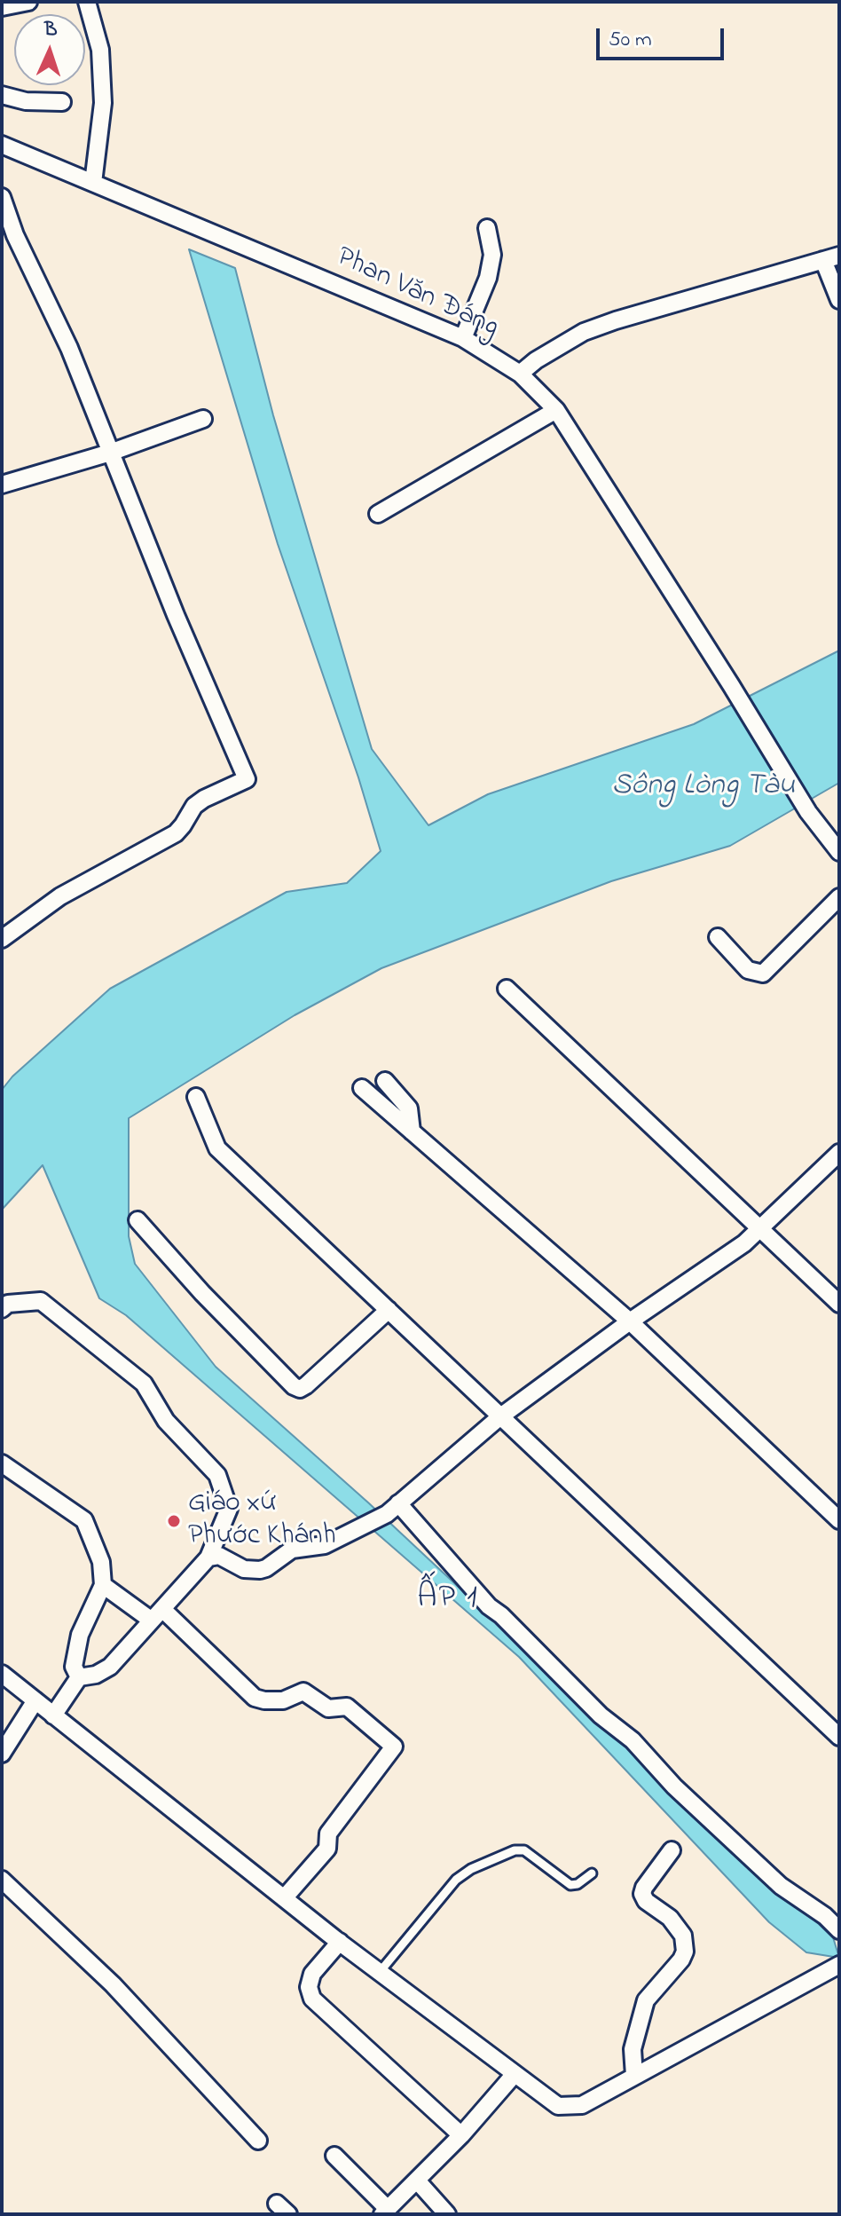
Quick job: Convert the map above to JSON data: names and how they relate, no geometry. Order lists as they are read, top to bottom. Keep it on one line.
{"streets":{"street":["Phan Văn Đáng"]},"districts":["ẤP 1"],"water":["Sông Lòng Tàu"],"places":["Giáo xứ Phước Khánh"],"scale_bar":"50 m","north":"top"}
